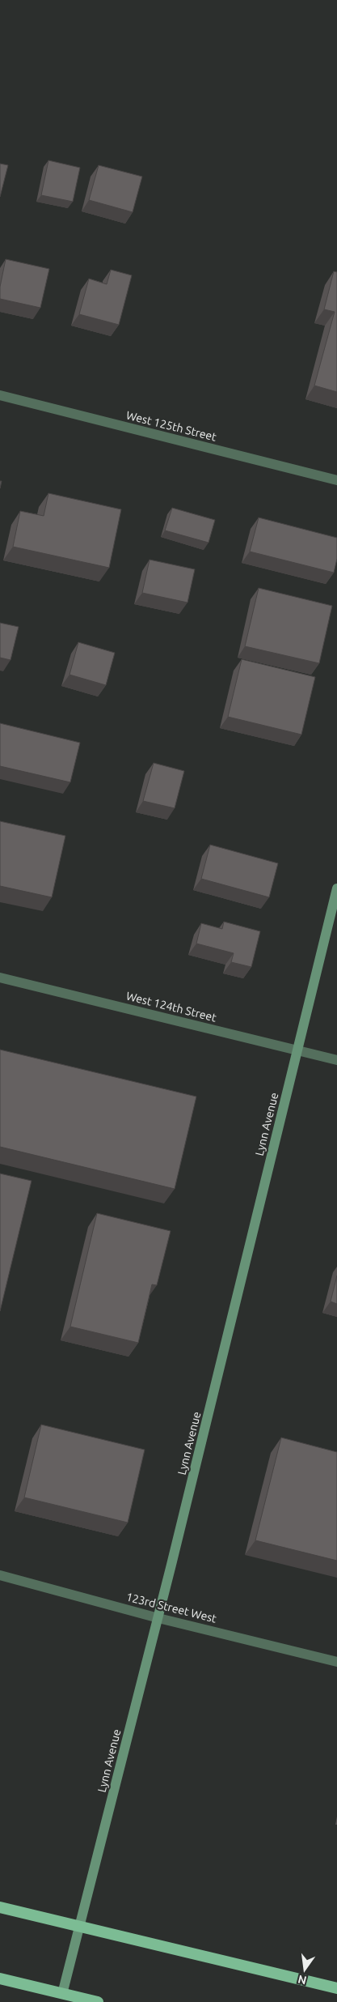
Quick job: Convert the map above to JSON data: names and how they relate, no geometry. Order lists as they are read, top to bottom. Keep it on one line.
{"streets":{"main road":["Lynn Avenue"],"street":["West 125th Street","West 124th Street","123rd Street West"]},"crossings":[["West 124th Street","Lynn Avenue"],["Lynn Avenue","123rd Street West"]],"north":"bottom"}
